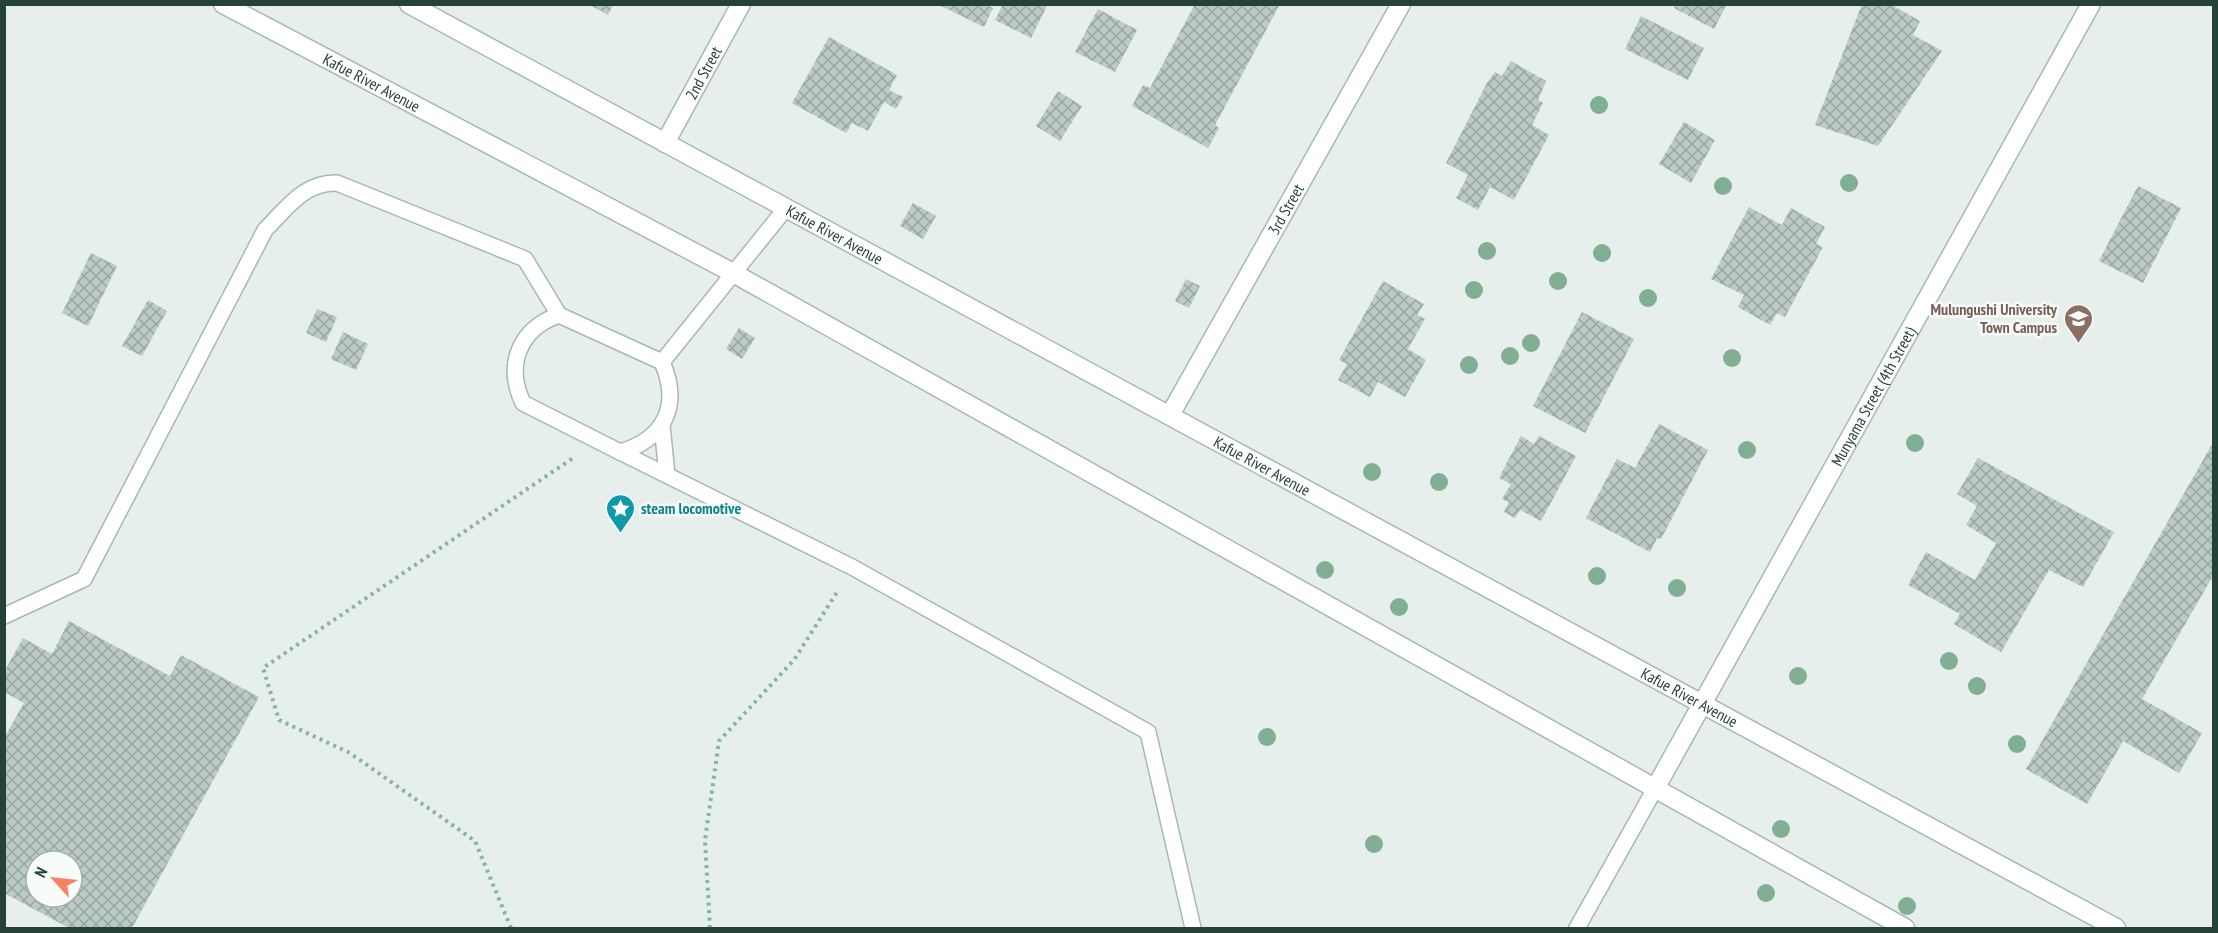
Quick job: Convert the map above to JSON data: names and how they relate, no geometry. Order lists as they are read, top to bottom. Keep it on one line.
{"streets":{"street":["2nd Street","Kafue River Avenue","3rd Street","Munyama Street (4th Street)"]},"crossings":[["2nd Street","Kafue River Avenue"],["Kafue River Avenue","3rd Street"],["Kafue River Avenue","Munyama Street (4th Street)"]],"places":{"school or university":["Mulungushi University Town Campus"],"place":["steam locomotive"]},"north":"top left"}
